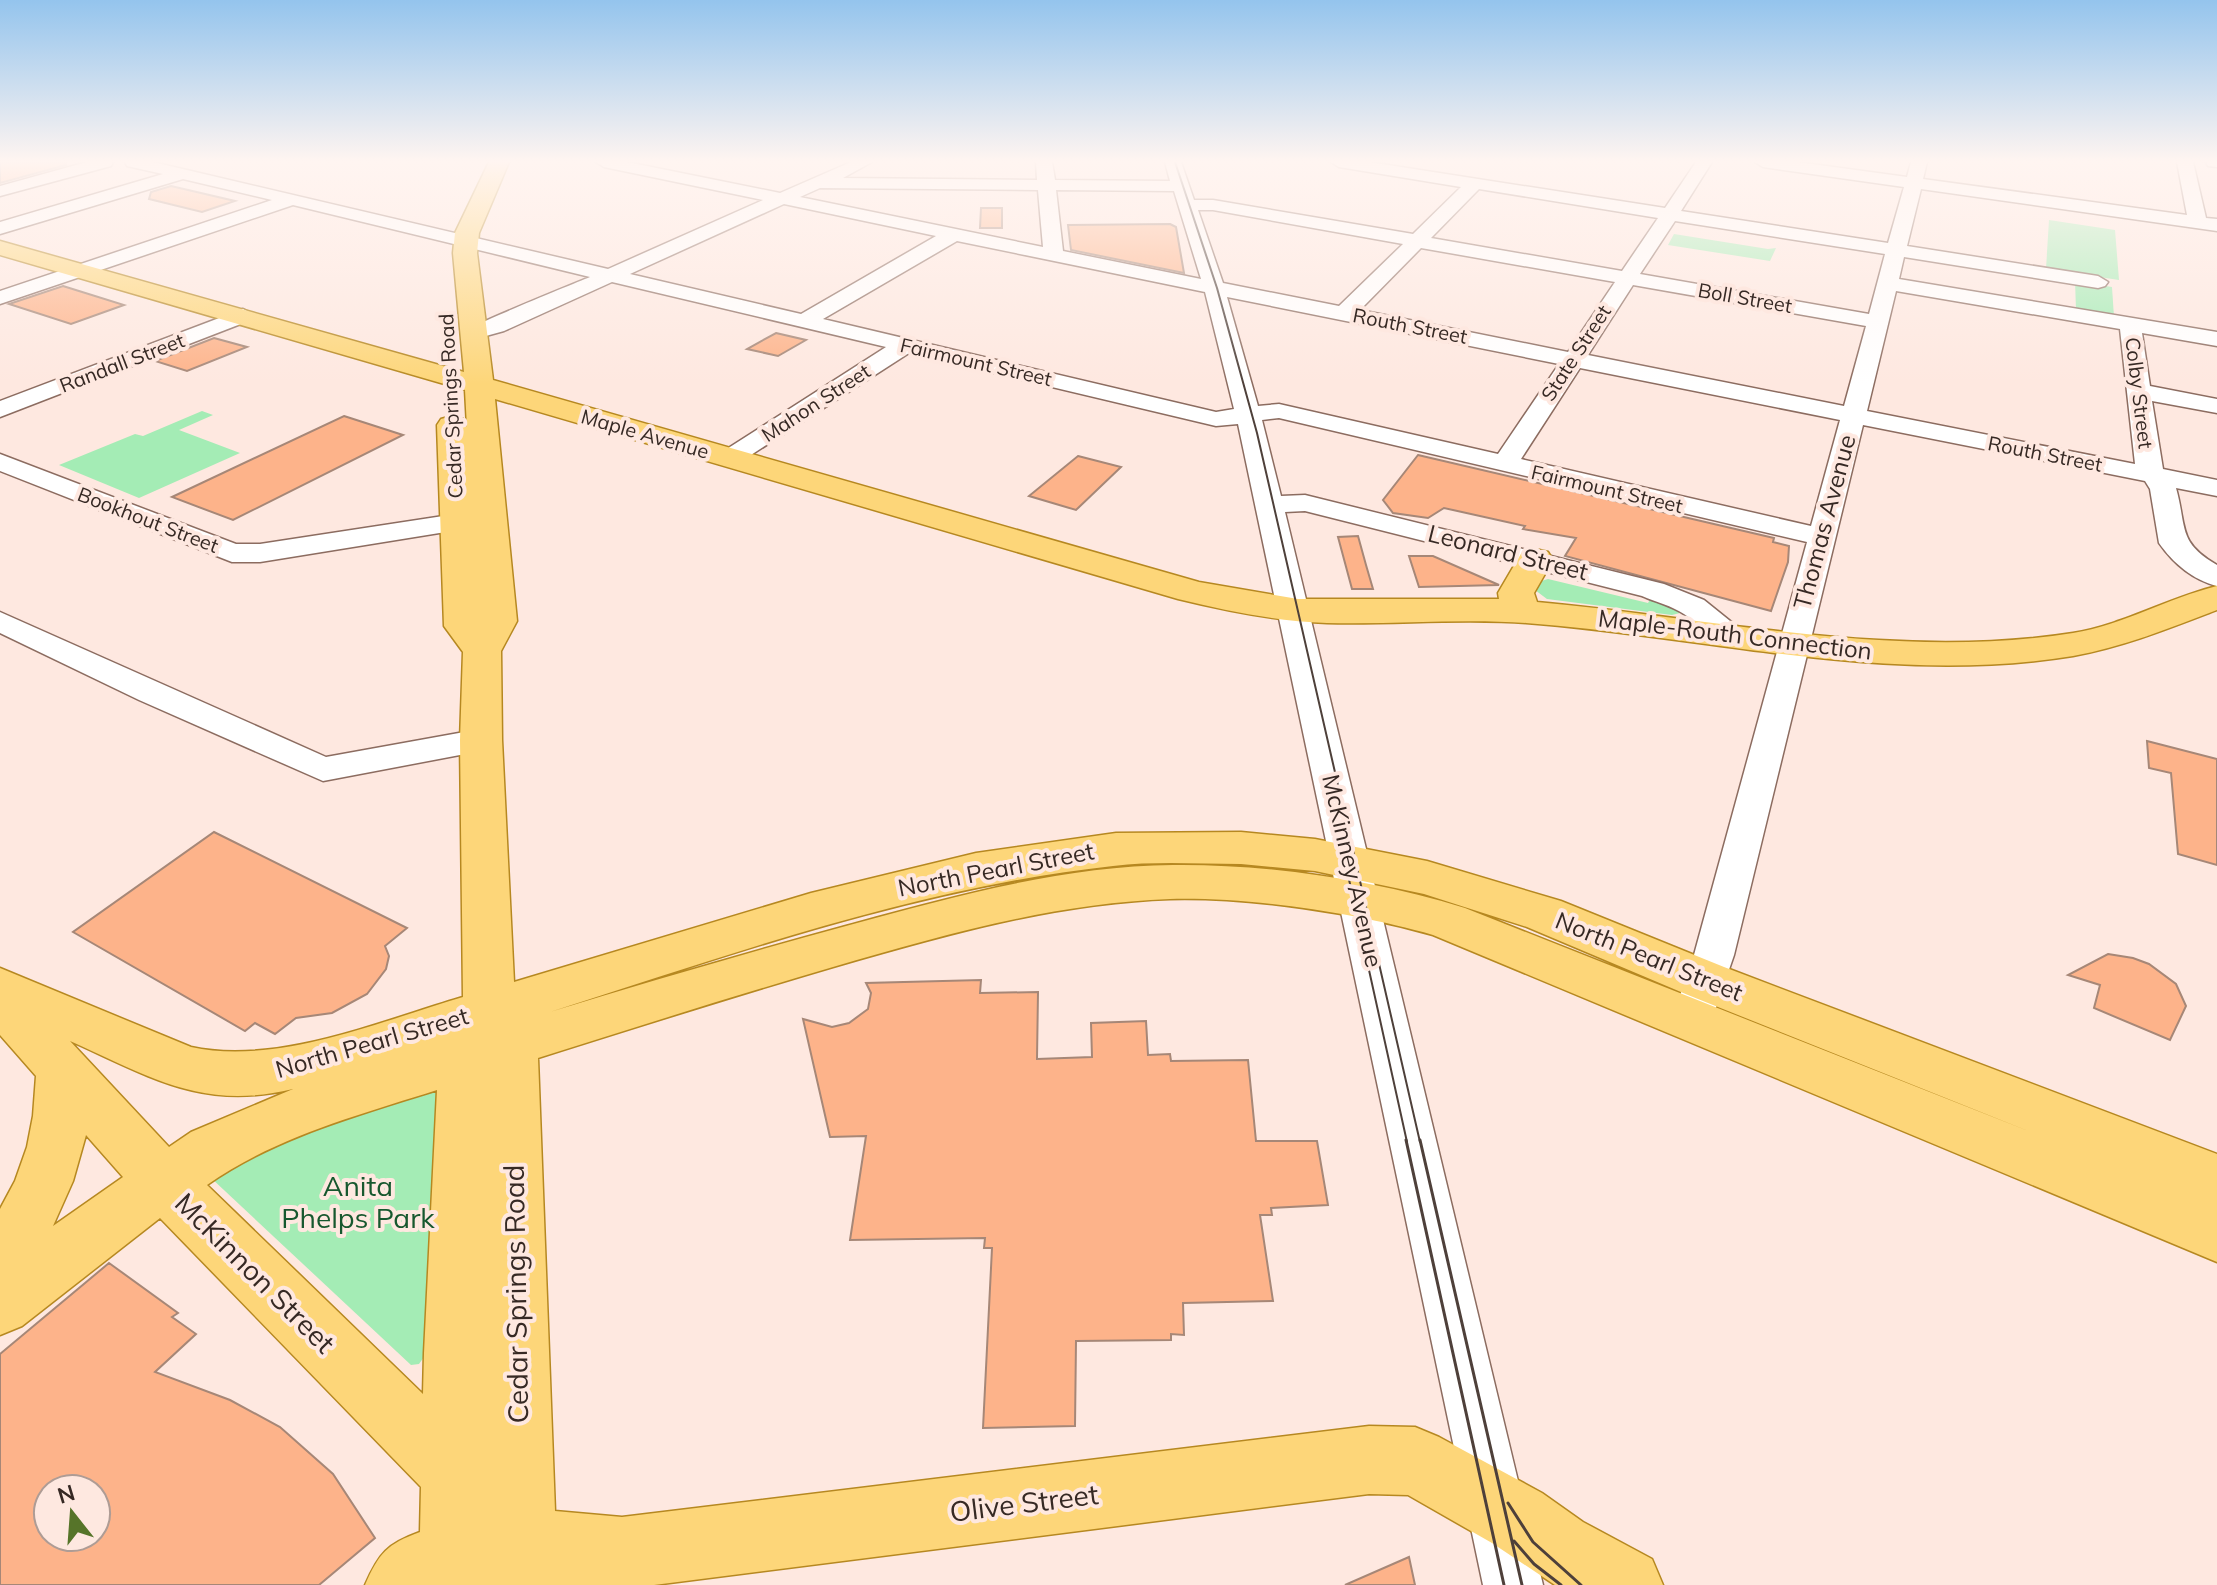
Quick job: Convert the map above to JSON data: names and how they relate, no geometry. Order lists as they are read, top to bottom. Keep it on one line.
{"streets":{"main road":["Cedar Springs Road","Maple Avenue","Maple-Routh Connection","North Pearl Street","McKinnon Street","Olive Street"],"street":["Boll Street","Routh Street","State Street","Fairmount Street","Randall Street","Colby Street","Mahon Street","Bookhout Street","Thomas Avenue","Leonard Street","McKinney Avenue"]},"crossings":[["Boll Street","State Street"],["Boll Street","Thomas Avenue"],["Routh Street","State Street"],["Routh Street","Colby Street"],["Routh Street","Thomas Avenue"],["Routh Street","McKinney Avenue"],["State Street","Fairmount Street"],["Fairmount Street","Mahon Street"],["Fairmount Street","Cedar Springs Road"],["Fairmount Street","Thomas Avenue"],["Fairmount Street","McKinney Avenue"],["Randall Street","Maple Avenue"],["Mahon Street","Maple Avenue"],["Cedar Springs Road","Maple Avenue"],["Cedar Springs Road","Bookhout Street"],["Cedar Springs Road","North Pearl Street"],["Cedar Springs Road","McKinnon Street"],["Cedar Springs Road","Olive Street"],["Maple Avenue","Maple-Routh Connection"],["Maple Avenue","McKinney Avenue"],["Thomas Avenue","Maple-Routh Connection"],["Thomas Avenue","North Pearl Street"],["Leonard Street","Maple-Routh Connection"],["Leonard Street","McKinney Avenue"],["Maple-Routh Connection","McKinney Avenue"],["North Pearl Street","McKinney Avenue"],["North Pearl Street","McKinnon Street"],["McKinney Avenue","Olive Street"],["McKinnon Street","Olive Street"]],"parks":["Anita Phelps Park"],"north":"top"}
